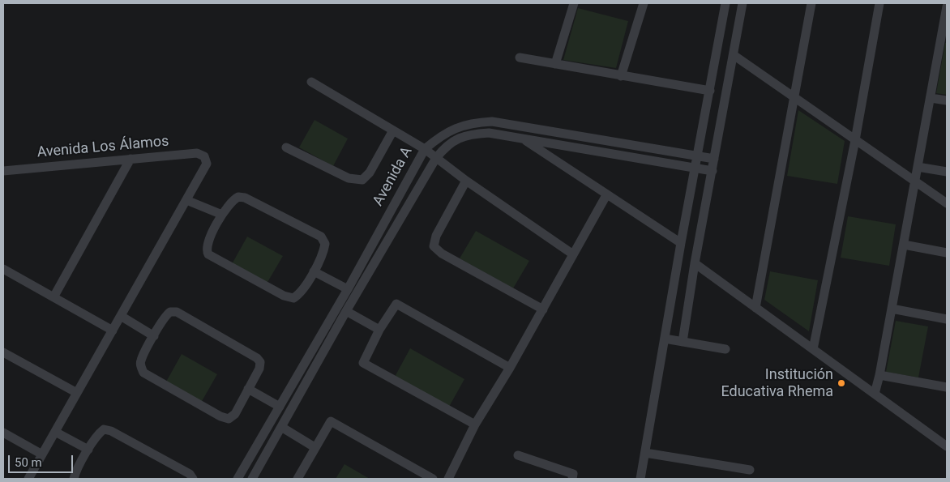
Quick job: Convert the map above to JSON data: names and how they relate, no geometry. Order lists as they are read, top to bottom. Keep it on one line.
{"streets":{"street":["Avenida Los Álamos","Avenida A"]},"places":["Institución Educativa Rhema"],"scale_bar":"50 m"}
